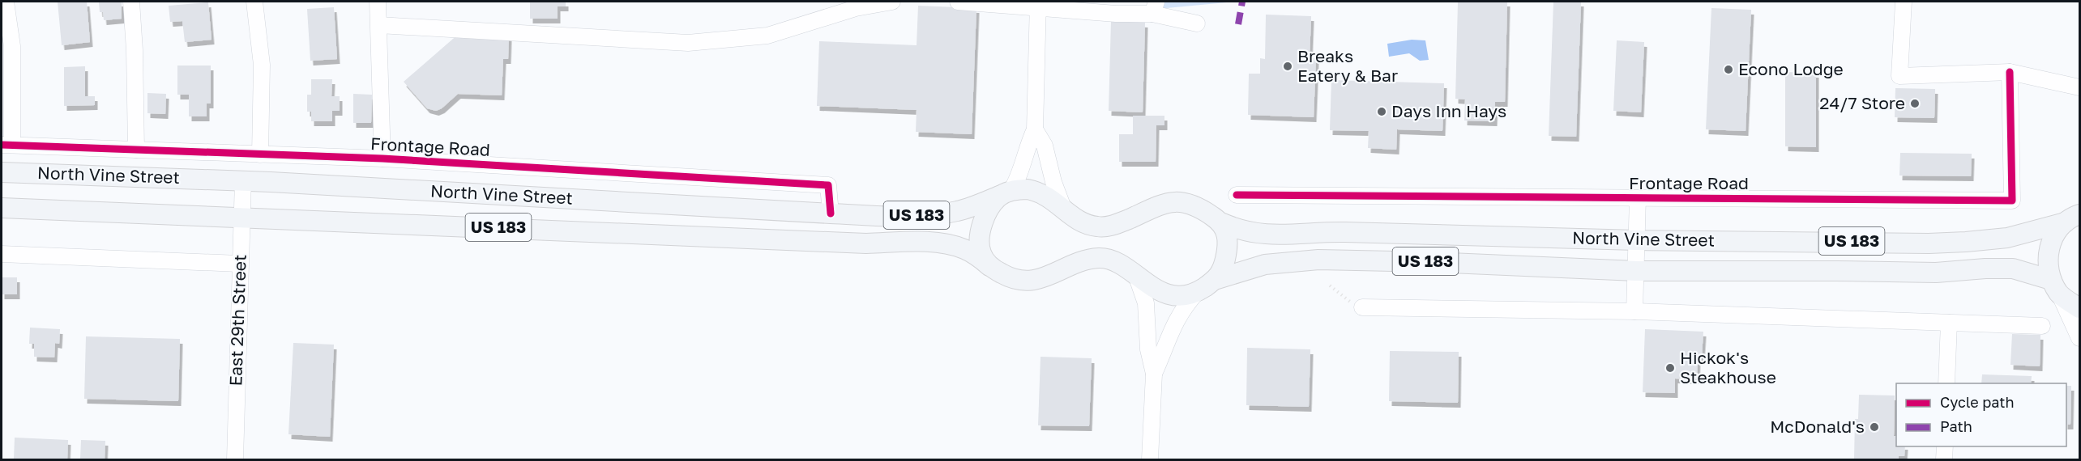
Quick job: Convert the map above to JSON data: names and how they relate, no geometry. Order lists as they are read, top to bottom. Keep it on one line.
{"streets":{"main road":["North Vine Street","US 183"],"street":["Frontage Road","East 29th Street"]},"crossings":[["Frontage Road","North Vine Street"],["North Vine Street","East 29th Street"]],"places":["Breaks Eatery & Bar","Econo Lodge","24/7 Store","Days Inn Hays","Hickok's Steakhouse","McDonald's"],"legend":["Cycle path","Path"]}
